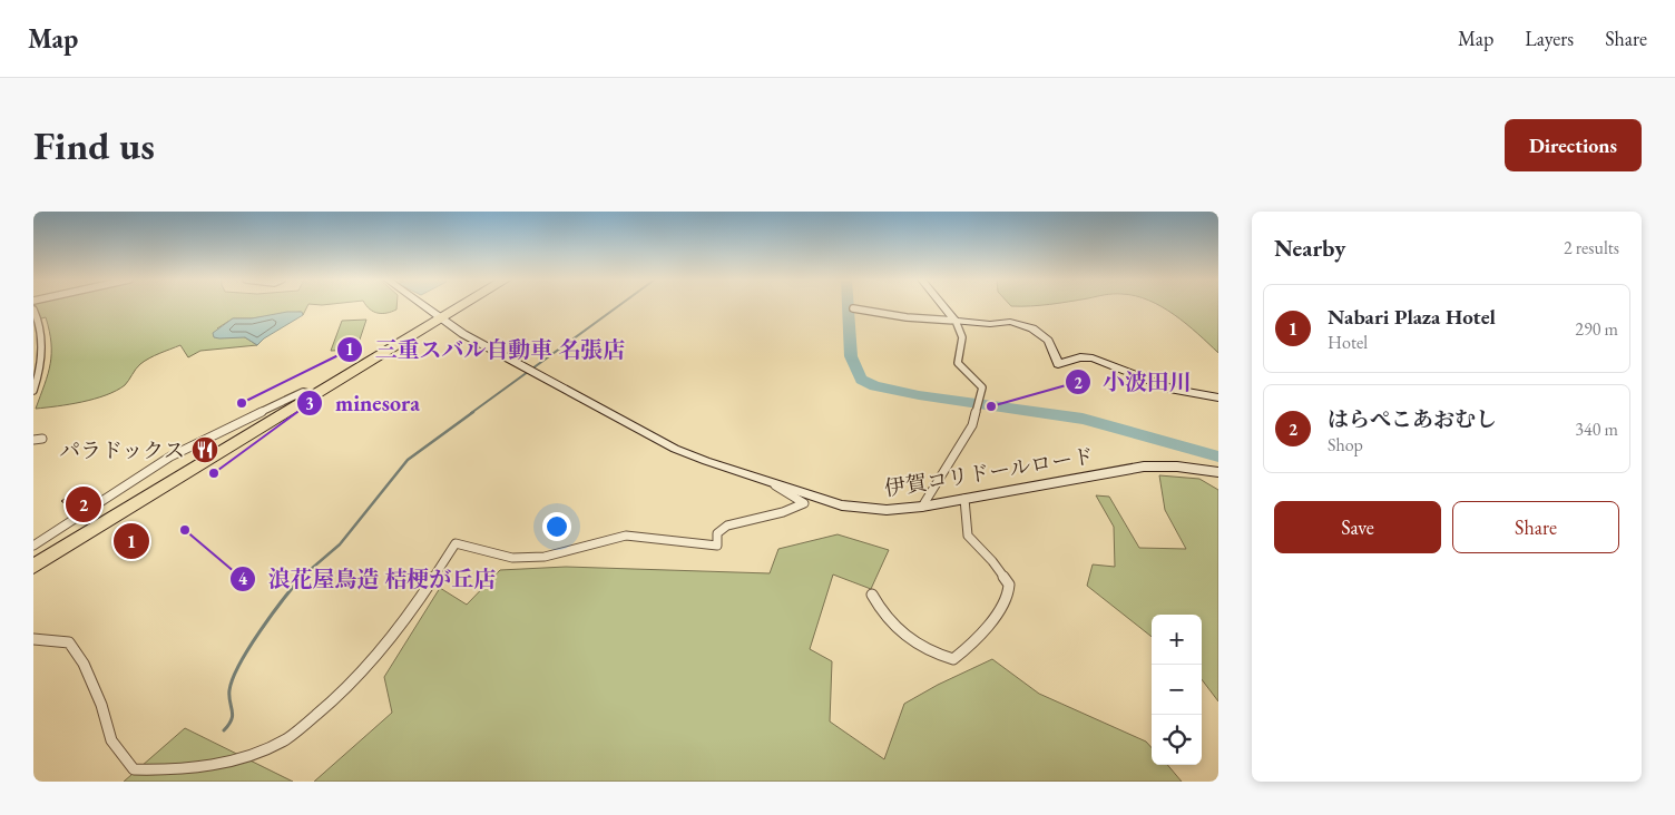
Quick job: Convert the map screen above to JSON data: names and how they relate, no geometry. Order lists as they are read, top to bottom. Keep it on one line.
{"streets":{"street":["伊賀コリドールロード"]},"places":{"other":["三重スバル自動車 名張店","小波田川","minesora","浪花屋鳥造 桔梗が丘店"],"restaurant":["パラドックス"]},"page":{"header":"Map","nav":["Map","Layers","Share"],"buttons":["Directions",["Save","Share"]],"title":"Find us","heading":["Nearby","2 results"],"list":[{"mark":"1","name":"Nabari Plaza Hotel","note":"Hotel","value":"290 m"},{"mark":"2","name":"はらぺこあおむし","note":"Shop","value":"340 m"}],"pins":["2","1"],"map_buttons":["+","−"]}}
